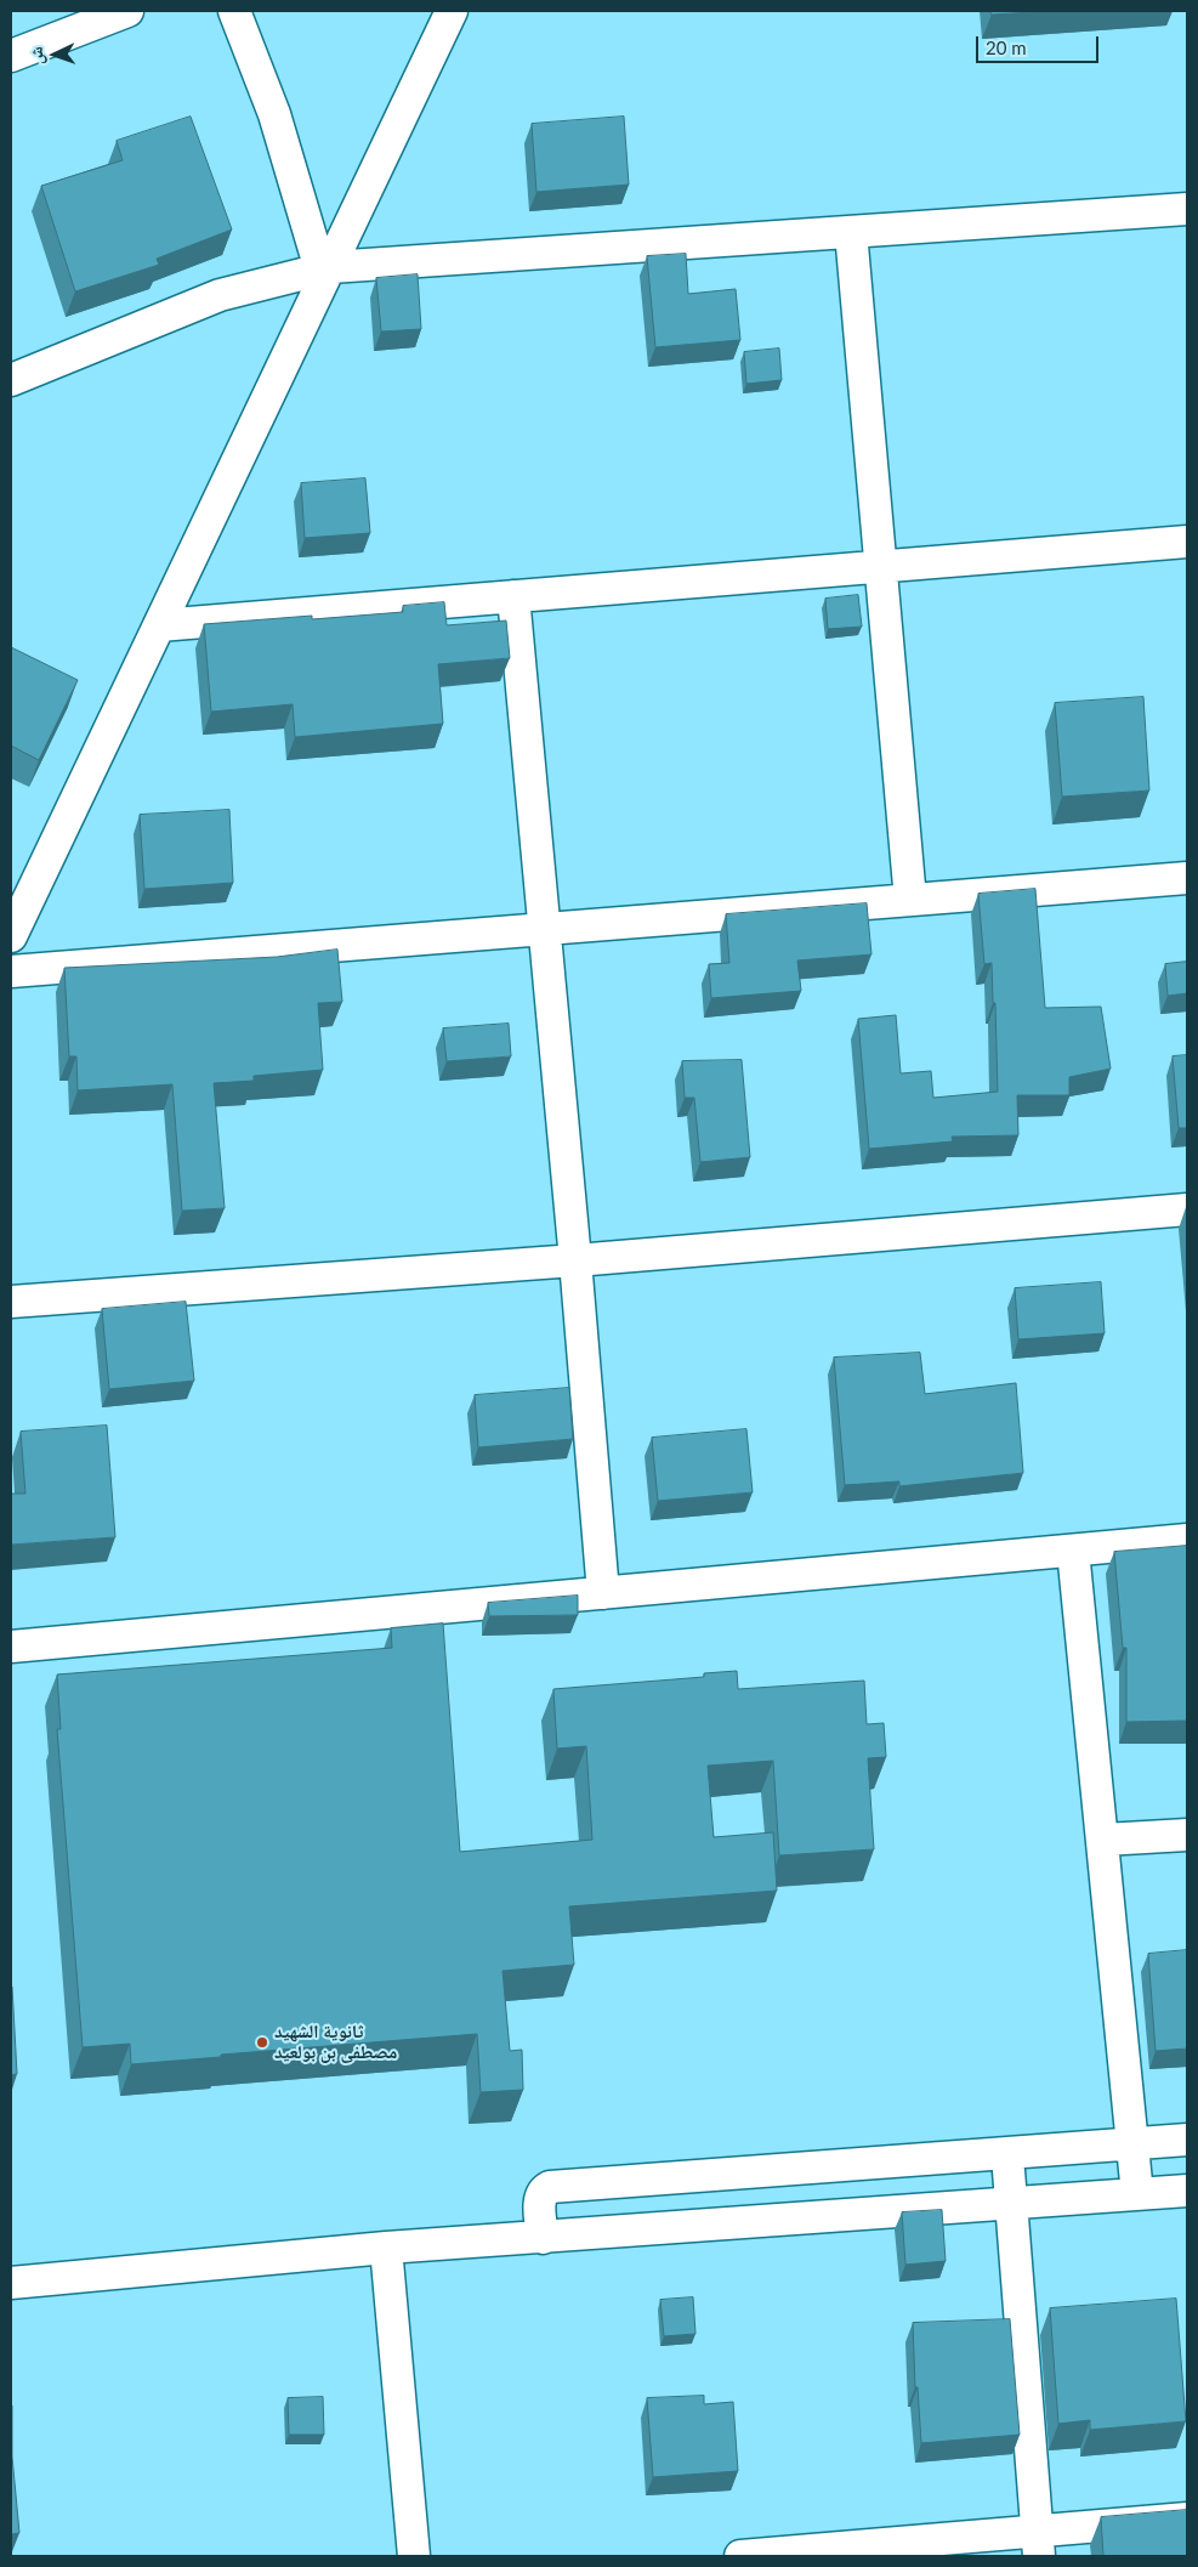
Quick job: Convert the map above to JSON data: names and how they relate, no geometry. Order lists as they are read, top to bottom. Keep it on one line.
{"places":["ثانوية الشهيد مصطفى بن بولعيد"],"scale_bar":"20 m","north":"left"}
